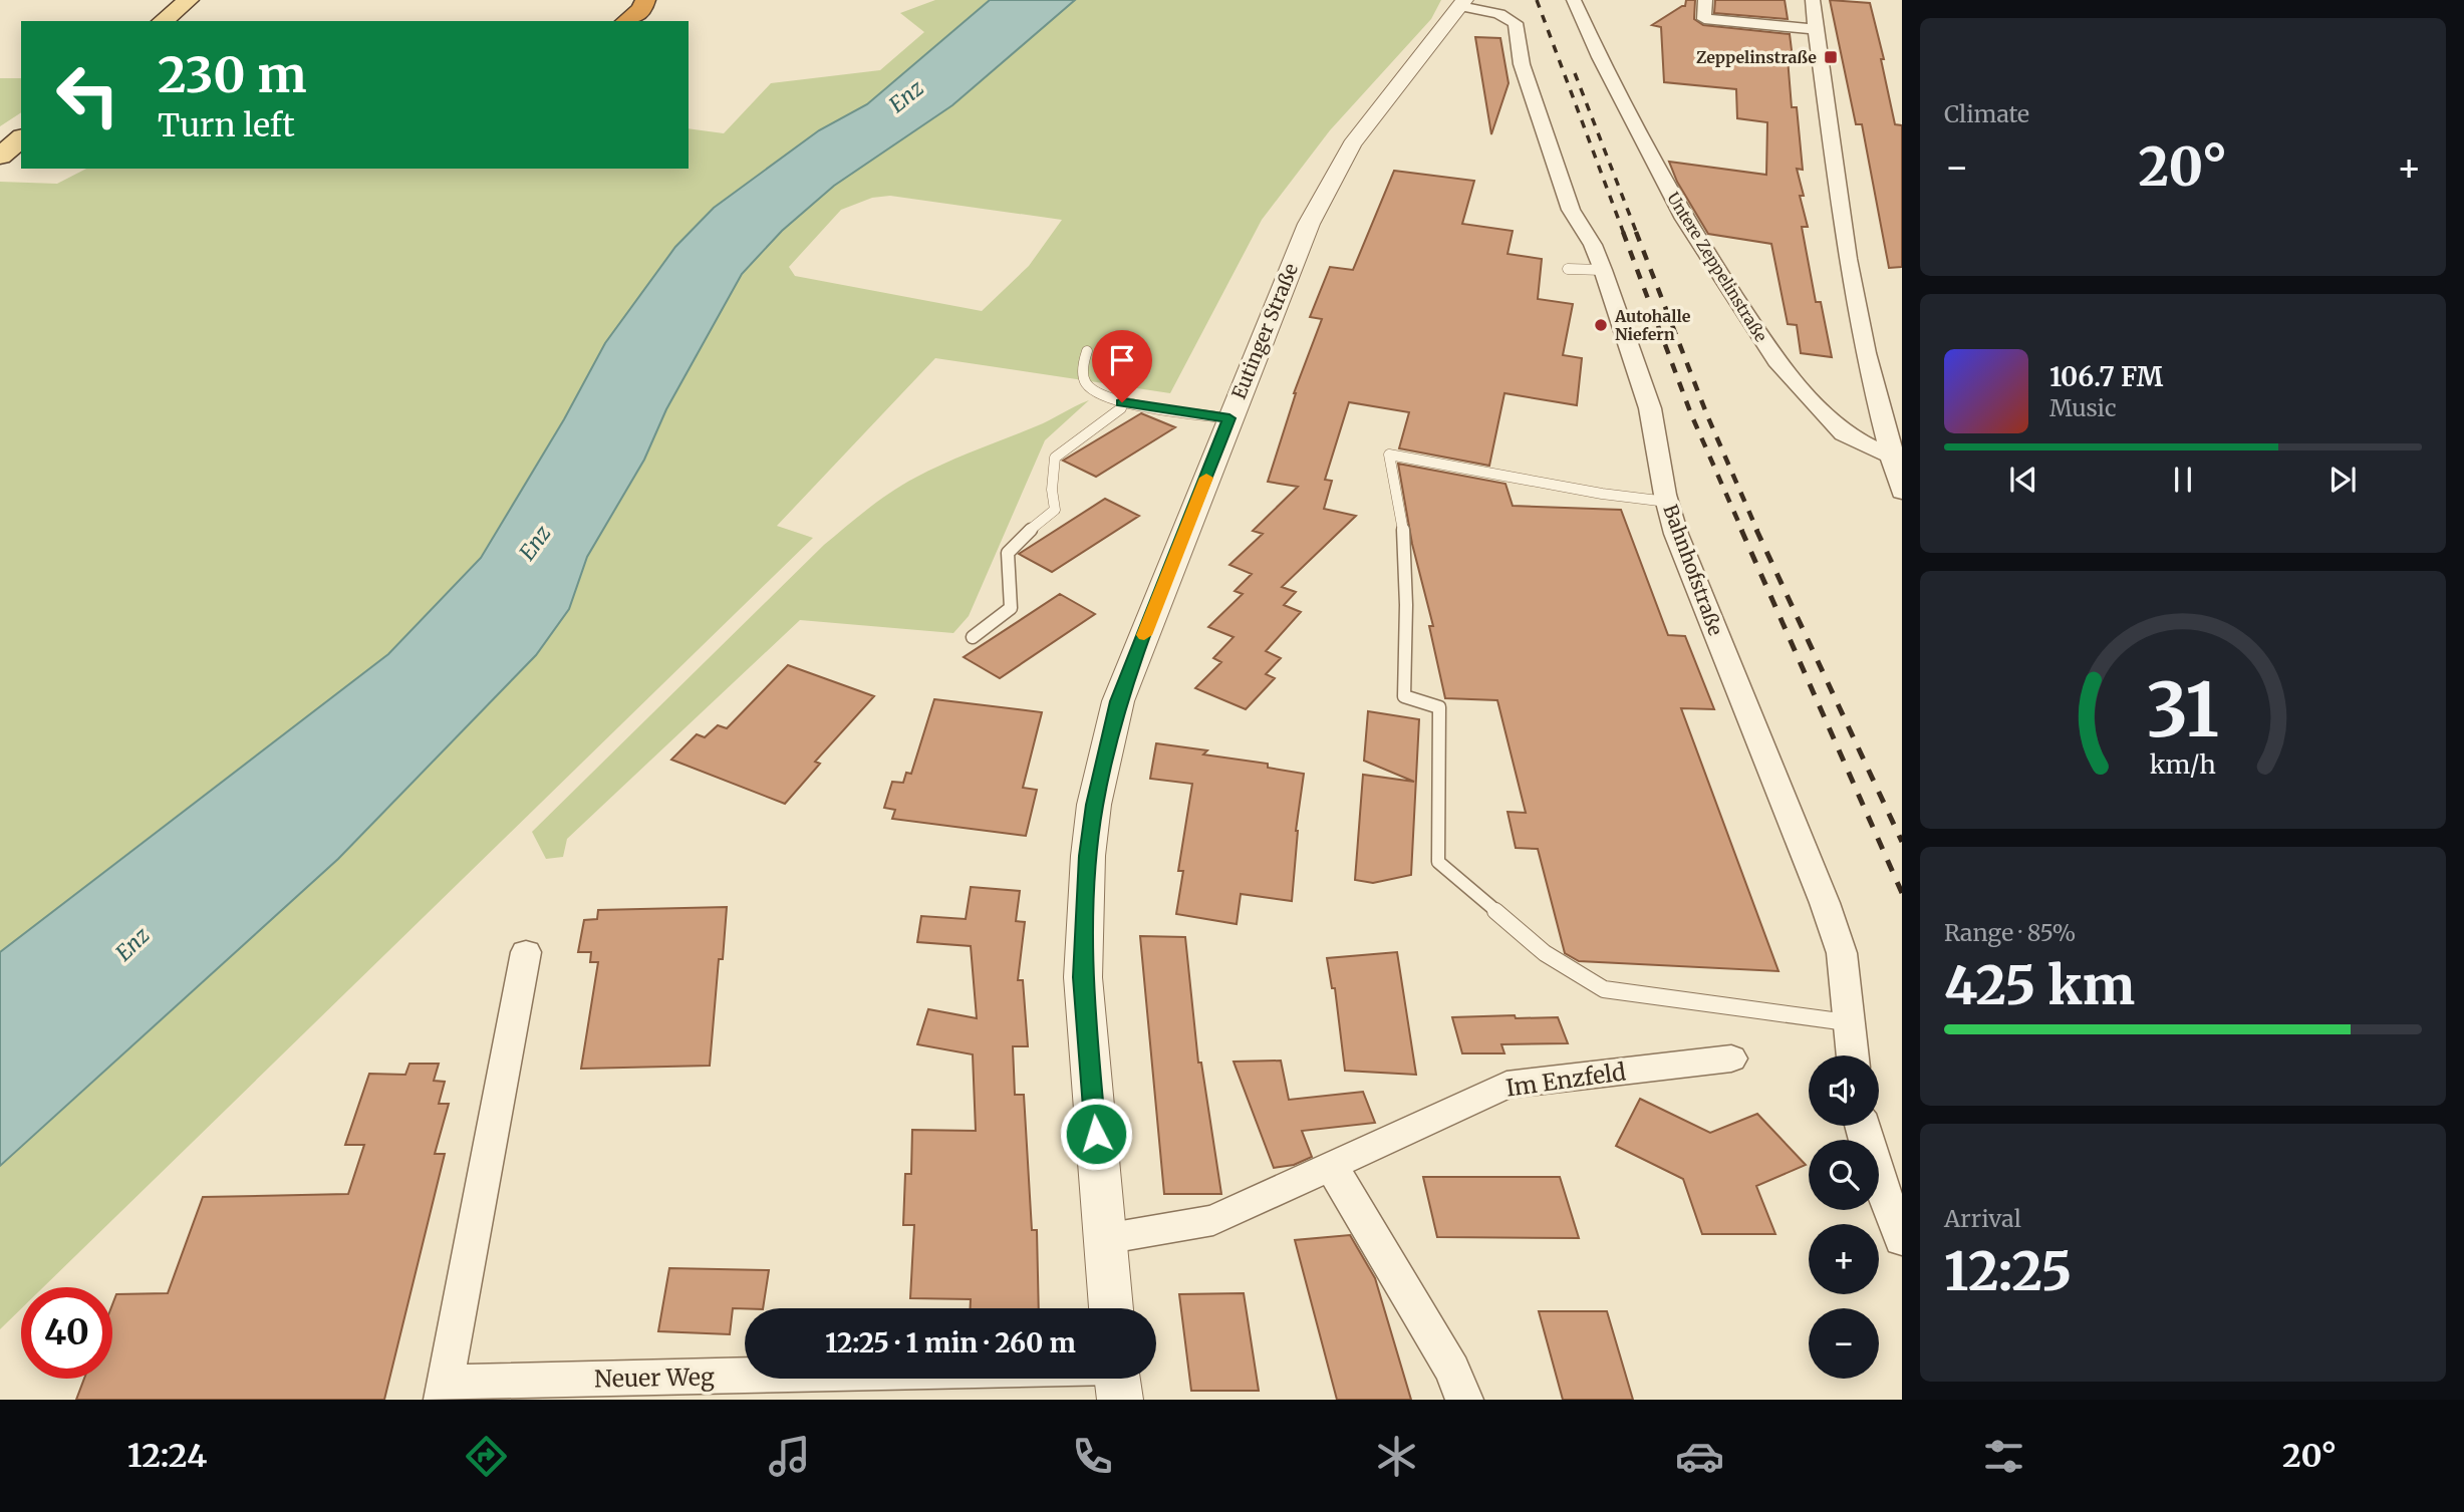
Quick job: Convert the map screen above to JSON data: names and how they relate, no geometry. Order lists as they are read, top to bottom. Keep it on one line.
{"streets":{"street":["Untere Zeppelinstraße","Eutinger Straße","Bahnhofstraße","Im Enzfeld","Neuer Weg"]},"crossings":[["Eutinger Straße","Bahnhofstraße"],["Eutinger Straße","Im Enzfeld"]],"water":["Enz"],"places":{"transit":["Zeppelinstraße"],"other":["Autohalle Niefern"]},"page":{"tile":["Climate",["Range · 85%","425 km"],["Arrival","12:25"]],"turn":["230 m","Turn left"],"heat":["−","20°","+"],"song":["106.7 FM","Music"],"map_buttons":["+","−"],"limit":"40","trip":"12:25 · 1 min · 260 m","tabs":["12:24","20°"],"gauge":["31","km/h"]}}
